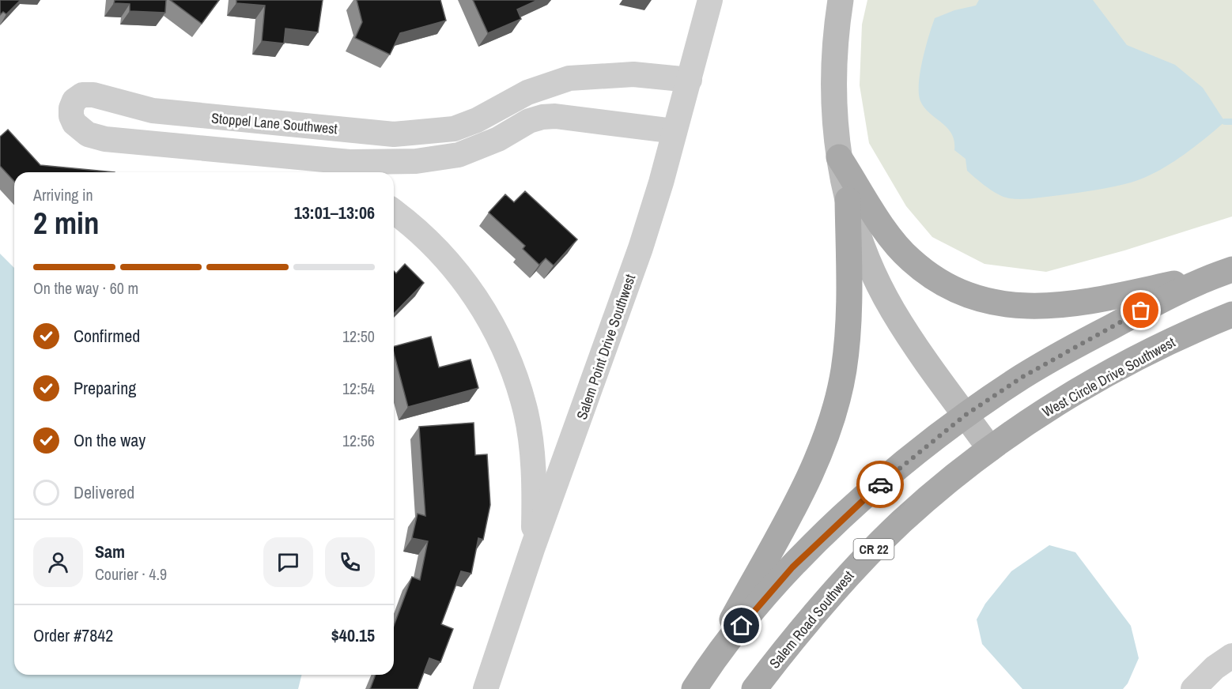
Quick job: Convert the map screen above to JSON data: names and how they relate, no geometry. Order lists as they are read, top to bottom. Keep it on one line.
{"streets":{"main road":["West Circle Drive Southwest","CR 22","Salem Road Southwest"],"street":["Stoppel Lane Southwest","Salem Point Drive Southwest"]},"crossings":[["Stoppel Lane Southwest","Salem Point Drive Southwest"],["West Circle Drive Southwest","Salem Road Southwest"]],"page":{"heading":["2 min","Arriving in","13:01–13:06"],"panel":["Sam","Courier · 4.9","Order #7842","$40.15"],"bar":"On the way · 60 m","list":[["Confirmed","12:50"],["Preparing","12:54"],["On the way","12:56"],"Delivered"]}}
